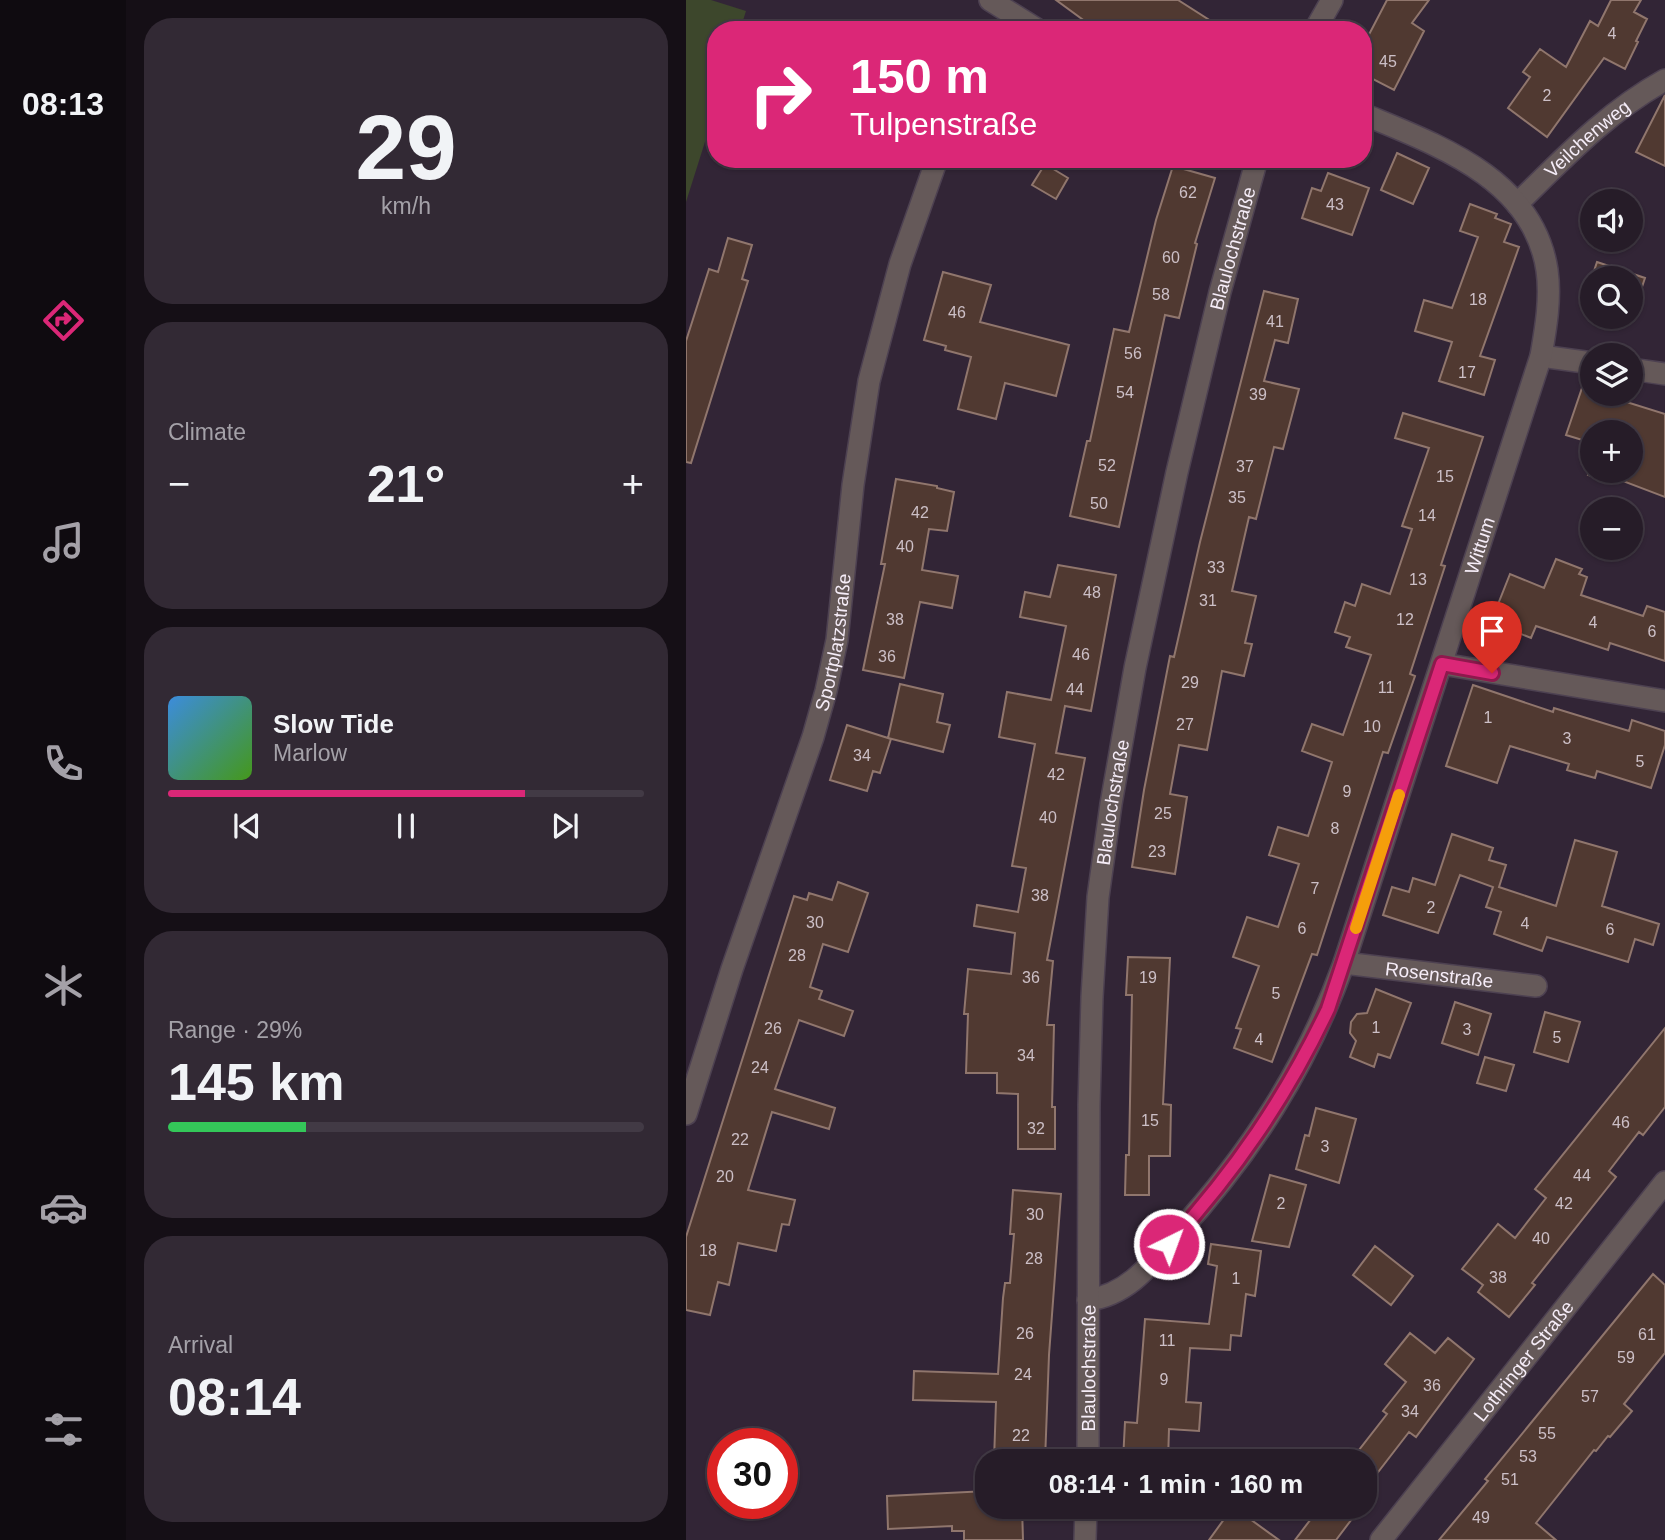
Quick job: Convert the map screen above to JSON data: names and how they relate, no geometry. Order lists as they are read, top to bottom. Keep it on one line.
{"streets":{"street":["Veilchenweg","Blaulochstraße","Wittum","Sportplatzstraße","Rosenstraße","Lothringer Straße"]},"crossings":[["Veilchenweg","Wittum"],["Blaulochstraße","Wittum"],["Wittum","Rosenstraße"]],"house_numbers":["4","45","2","62","43","60","58","18","46","41","56","17","54","39","52","37","15","35","50","42","14","40","33","13","48","31","38","12","4","6","46","36","29","11","44","1","27","10","3","34","5","42","9","25","40","8","23","7","38","2","30","4","6","6","28","36","19","5","1","26","3","5","4","34","24","15","46","32","22","3","44","20","2","42","30","40","18","28","38","1","26","61","11","59","24","9","36","57","34","55","22","53","51","49"],"page":{"tabs":"08:13","tile":[["29","km/h"],"Climate",["Range · 29%","145 km"],["Arrival","08:14"]],"turn":["150 m","Tulpenstraße"],"map_buttons":["+","−"],"heat":["−","21°","+"],"song":["Slow Tide","Marlow"],"limit":"30","trip":"08:14 · 1 min · 160 m"}}
